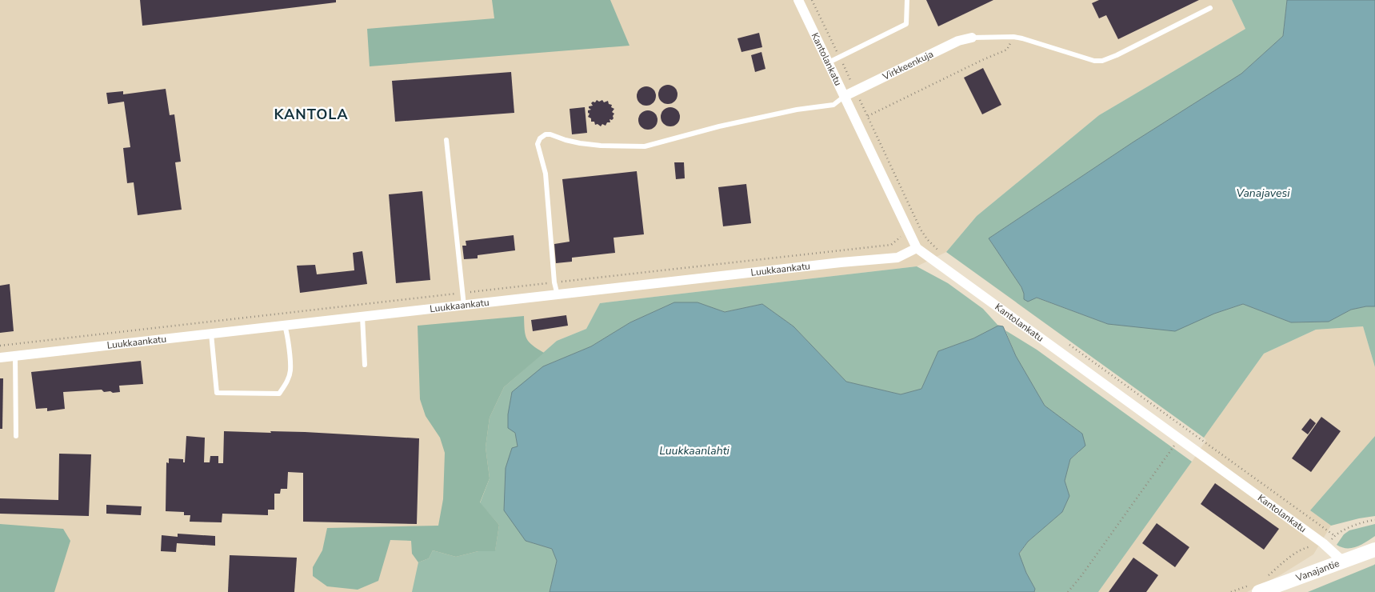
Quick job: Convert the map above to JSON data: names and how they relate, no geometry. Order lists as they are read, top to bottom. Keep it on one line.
{"streets":{"street":["Kantolankatu","Virkkeenkuja","Luukkaankatu","Vanajantie"]},"crossings":[["Kantolankatu","Virkkeenkuja"],["Kantolankatu","Luukkaankatu"],["Kantolankatu","Vanajantie"]],"districts":["KANTOLA"],"water":["Vanajavesi","Luukkaanlahti"]}
